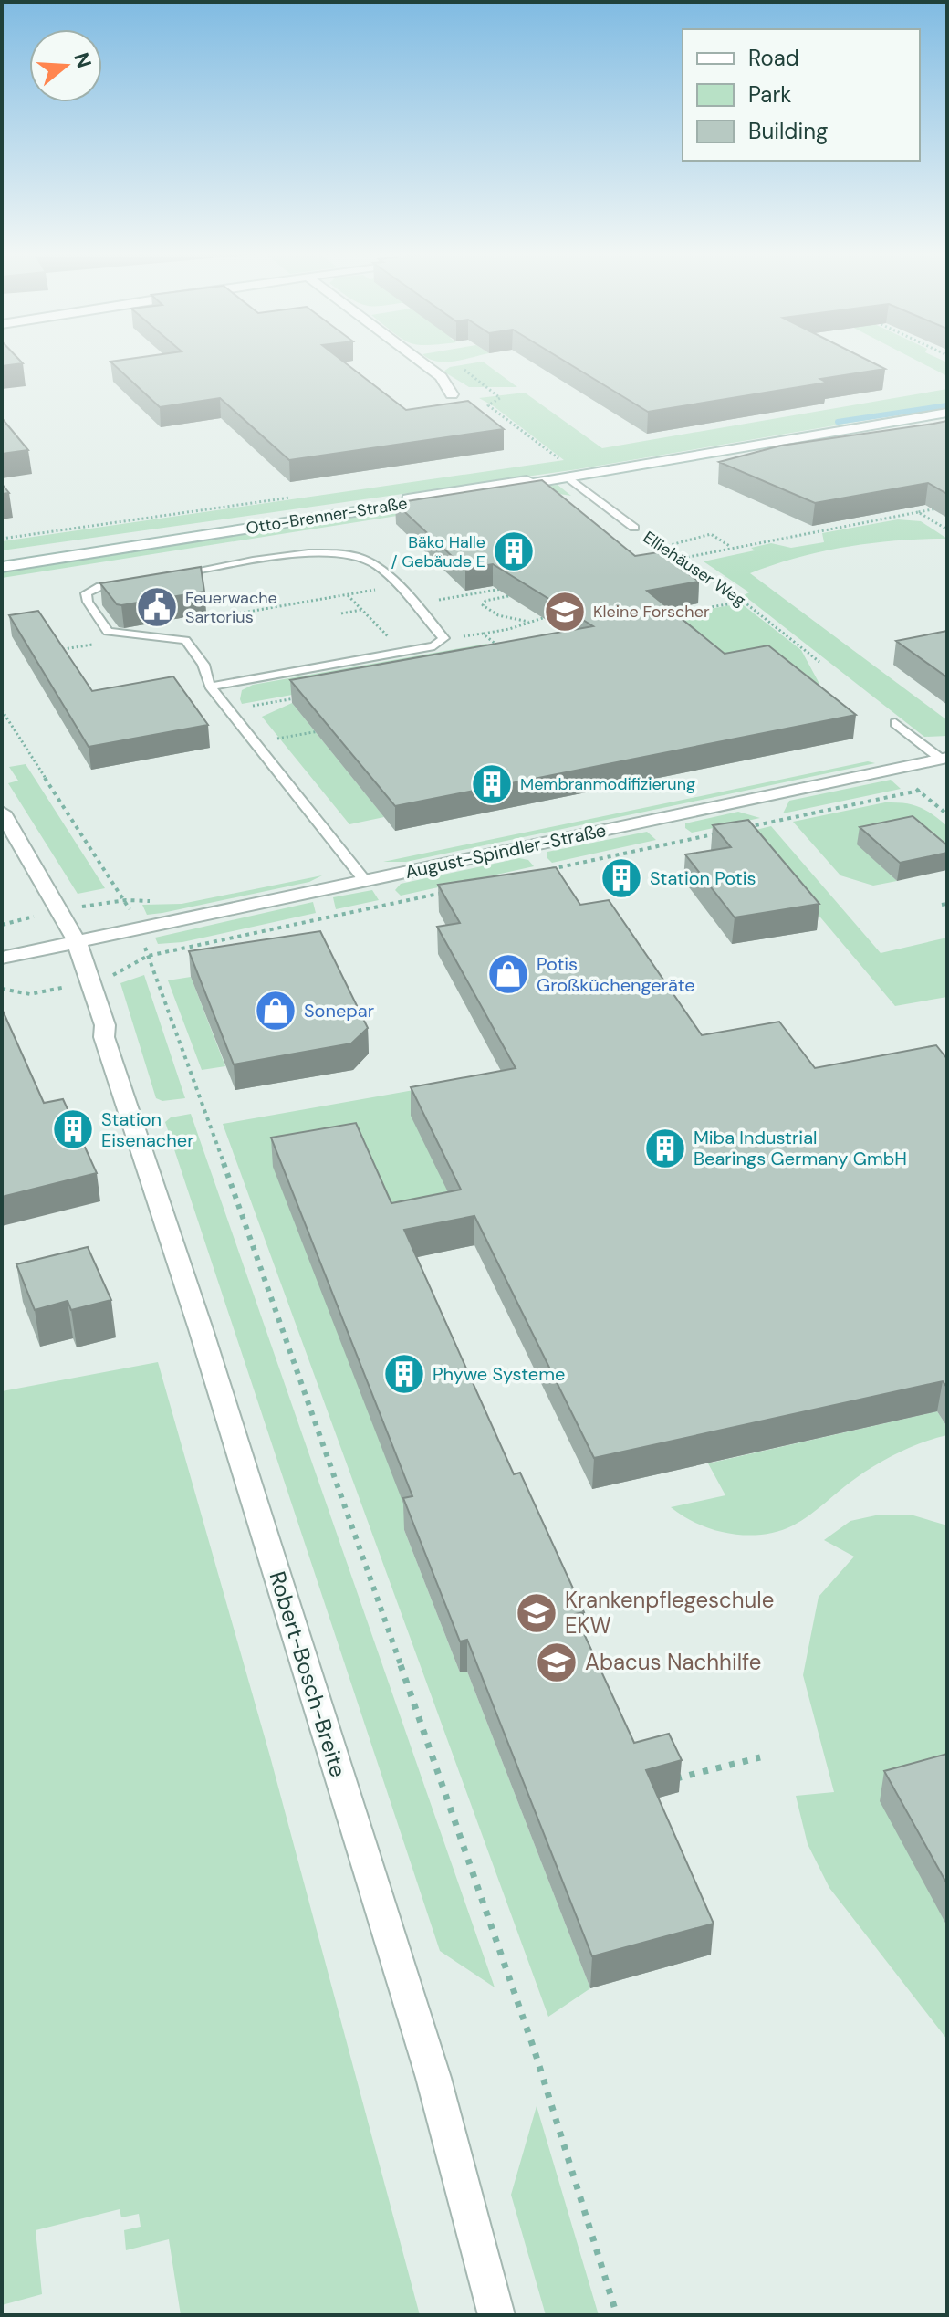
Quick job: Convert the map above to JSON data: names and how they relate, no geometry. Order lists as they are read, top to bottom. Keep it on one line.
{"streets":{"street":["Otto-Brenner-Straße","August-Spindler-Straße","Robert-Bosch-Breite"],"lane":["Elliehäuser Weg"]},"crossings":[["Otto-Brenner-Straße","Elliehäuser Weg"],["August-Spindler-Straße","Robert-Bosch-Breite"]],"places":{"building":["Bäko Halle / Gebäude E","Membranmodifizierung","Station Potis","Station Eisenacher","Miba Industrial Bearings Germany GmbH","Phywe Systeme"],"public building":["Feuerwache Sartorius"],"school or university":["Kleine Forscher","Krankenpflegeschule EKW","Abacus Nachhilfe"],"shop":["Potis Großküchengeräte","Sonepar"]},"legend":["Road","Park","Building"],"north":"right"}
